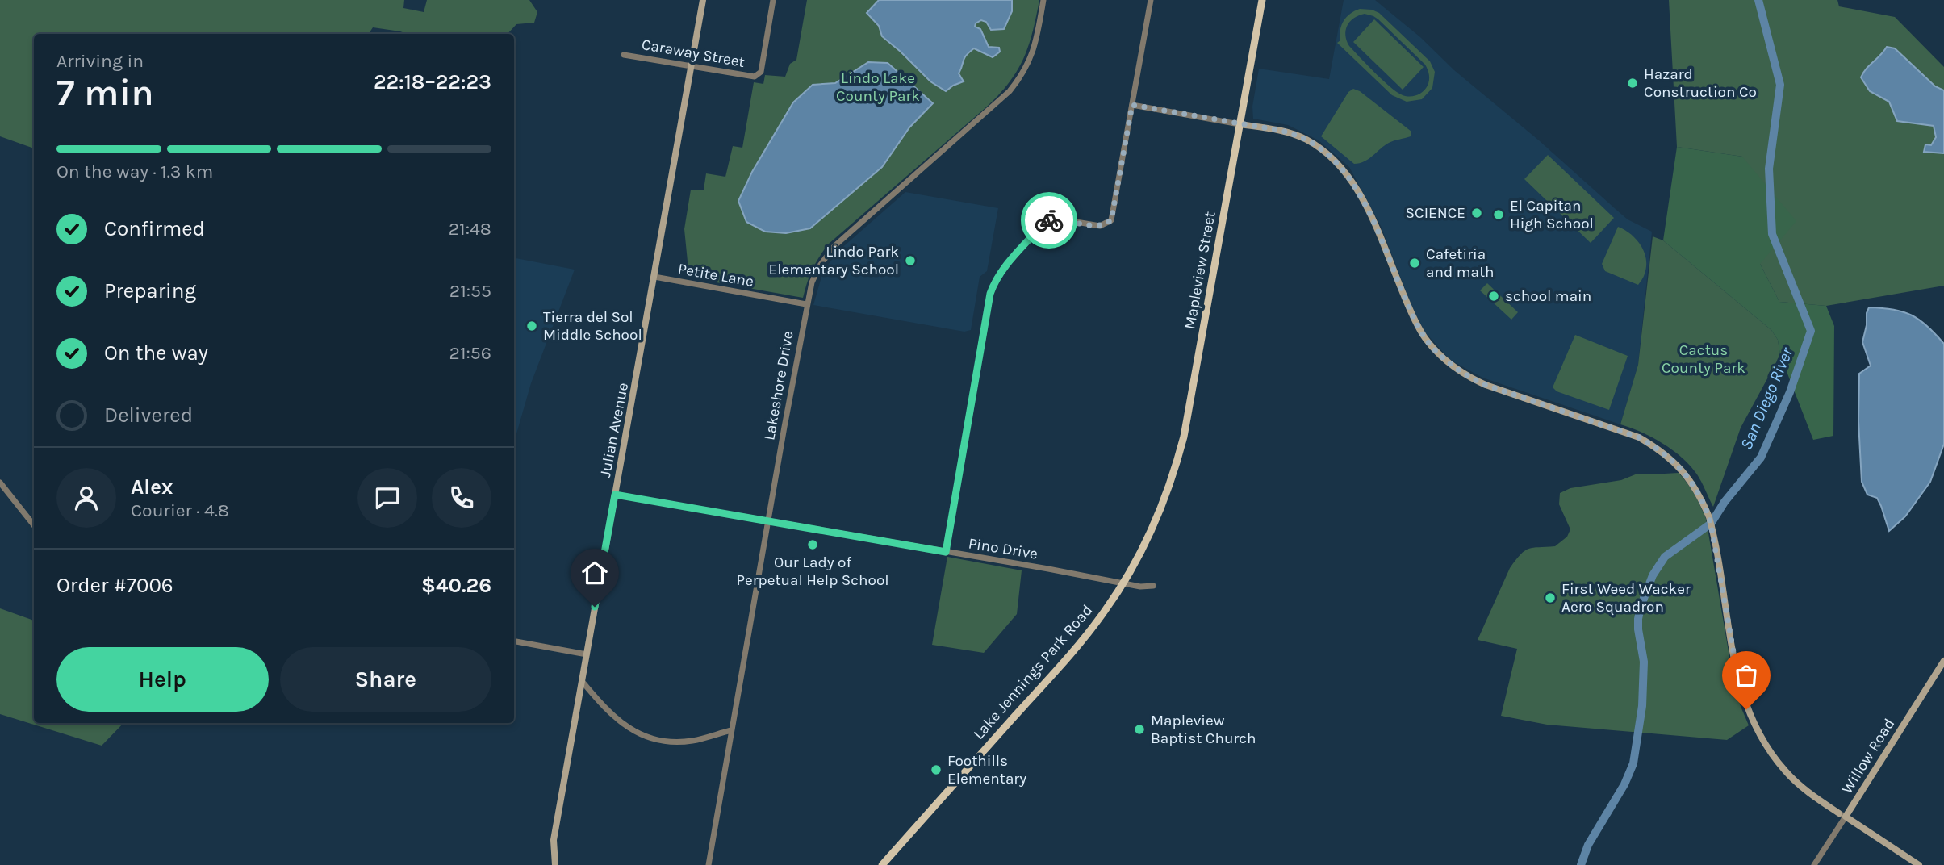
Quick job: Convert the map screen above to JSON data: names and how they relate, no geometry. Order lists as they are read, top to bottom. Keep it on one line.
{"streets":{"main road":["Mapleview Street","Julian Avenue","Lake Jennings Park Road","Willow Road"],"street":["Caraway Street","Petite Lane","Lakeshore Drive","Pino Drive"]},"crossings":[["Caraway Street","Julian Avenue"],["Mapleview Street","Lake Jennings Park Road"],["Petite Lane","Lakeshore Drive"],["Petite Lane","Julian Avenue"],["Lakeshore Drive","Pino Drive"],["Julian Avenue","Pino Drive"],["Pino Drive","Lake Jennings Park Road"]],"water":["San Diego River"],"parks":["Lindo Lake County Park","Cactus County Park"],"places":["Hazard Construction Co","SCIENCE","El Capitan High School","Lindo Park Elementary School","Cafetiria and math","school main","Tierra del Sol Middle School","Our Lady of Perpetual Help School","First Weed Wacker Aero Squadron","Mapleview Baptist Church","Foothills Elementary"],"page":{"heading":["7 min","Arriving in","22:18–22:23"],"panel":["Alex","Courier · 4.8","Order #7006","$40.26"],"bar":"On the way · 1.3 km","list":[["Confirmed","21:48"],["Preparing","21:55"],["On the way","21:56"],"Delivered"],"buttons":["Help","Share"]}}
